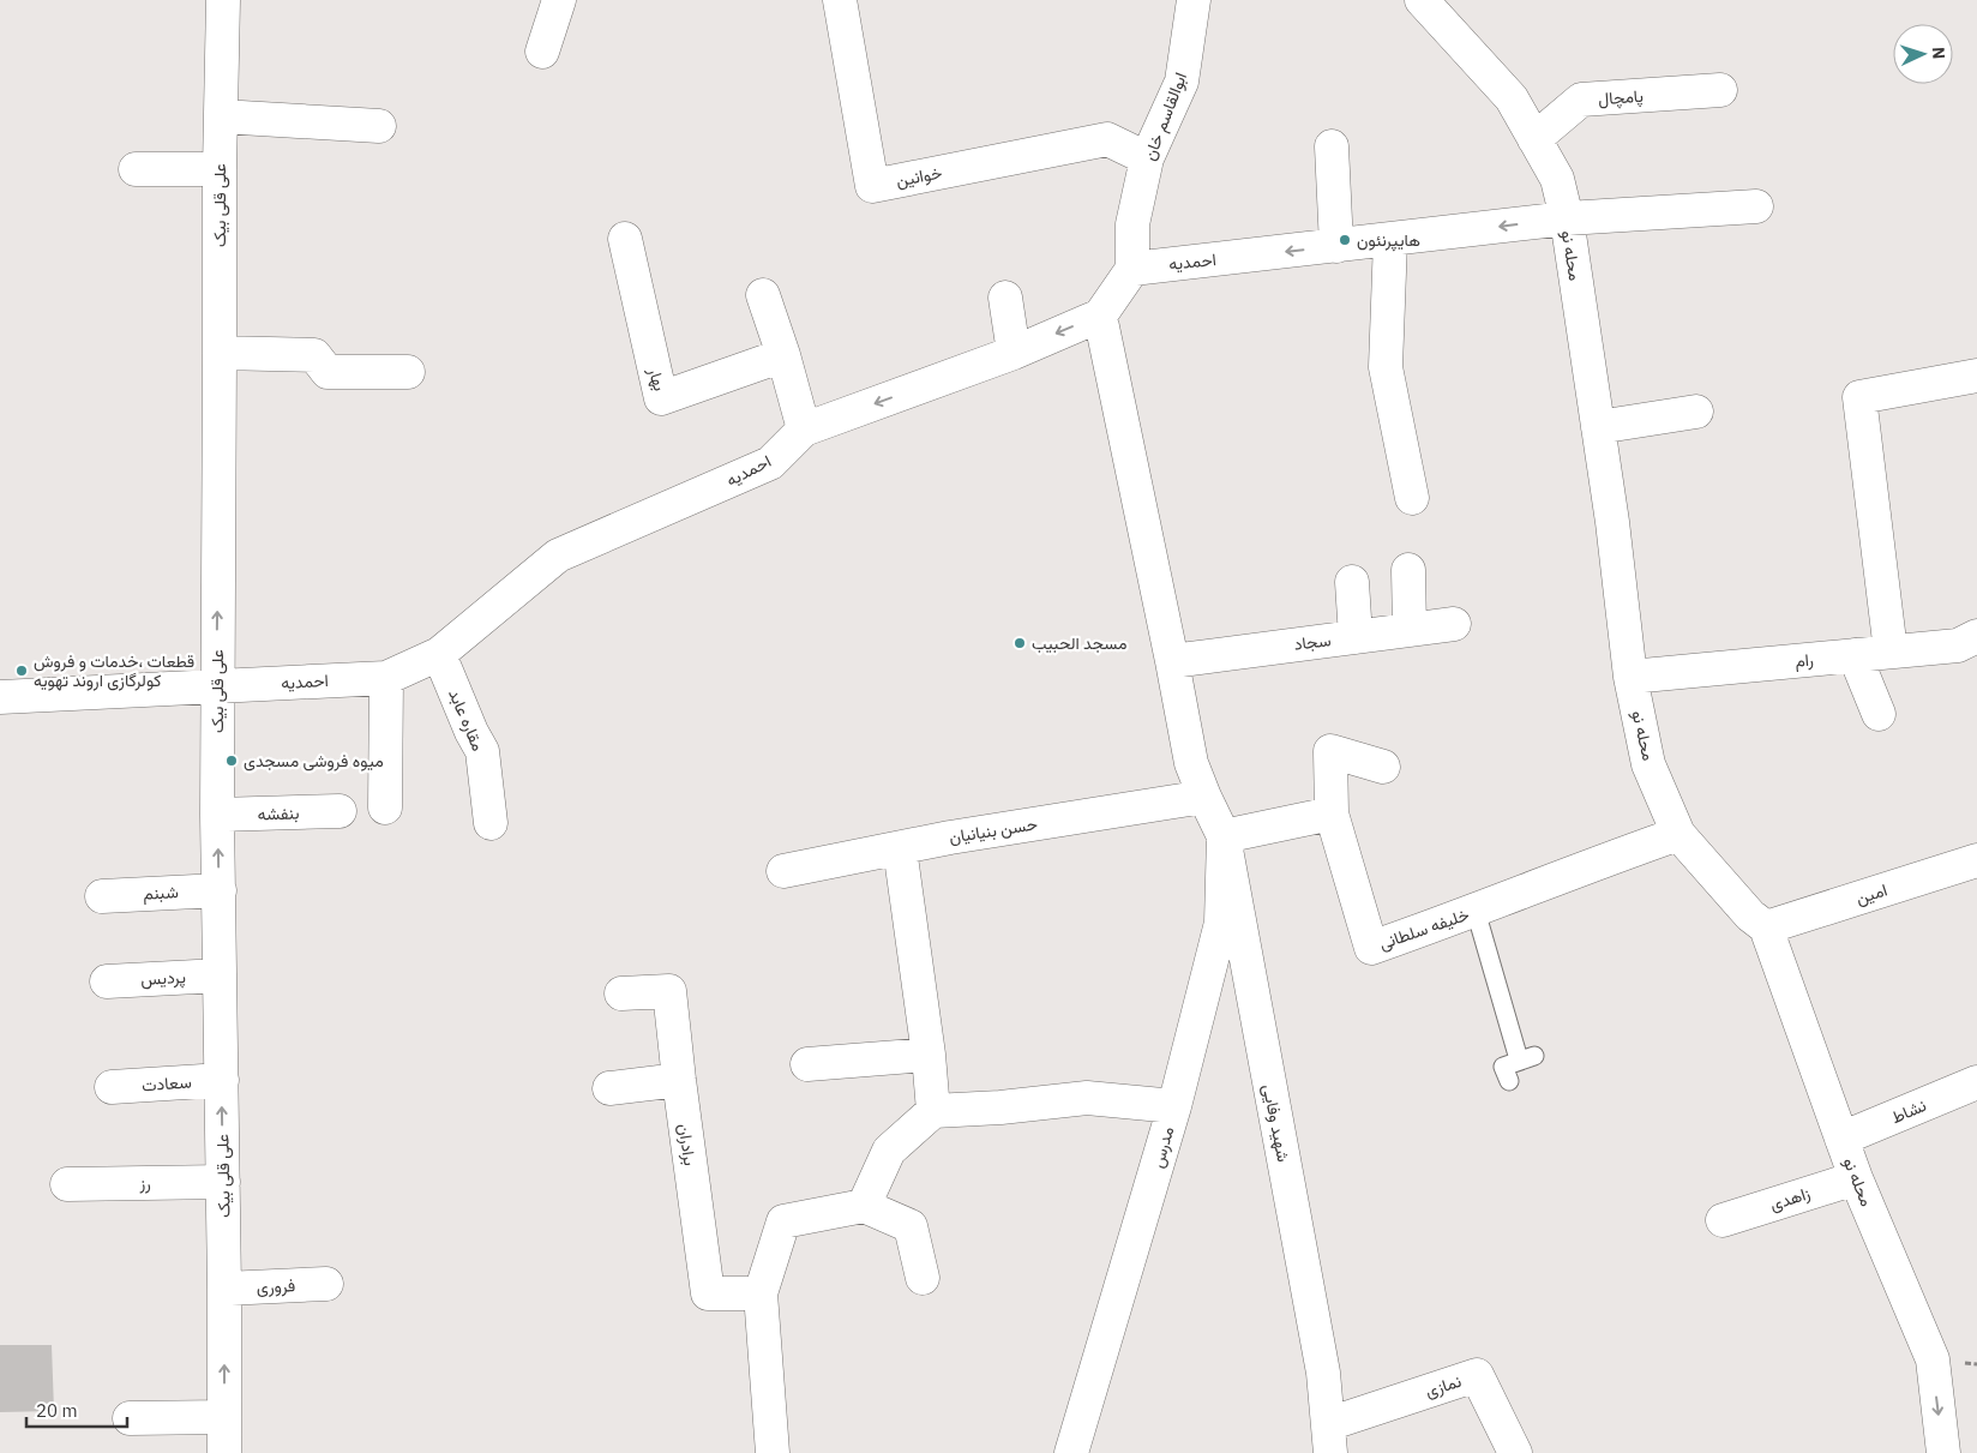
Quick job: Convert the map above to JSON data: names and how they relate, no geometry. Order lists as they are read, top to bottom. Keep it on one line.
{"streets":{"street":["پامچال","ابوالقاسم خان","خوانین","علی قلی بیک","محله نو","احمدیه","بهار","سجاد","رام","مقاره عابد","بنفشه","حسن بنیانیان","شبنم","امین","خلیفه سلطانی","پردیس","سعادت","نشاط","شهید وفایی","برادران","مدرس","رز","زاهدی","فروری","نمازی"]},"crossings":[["پامچال","محله نو"],["ابوالقاسم خان","خوانین"],["ابوالقاسم خان","احمدیه"],["علی قلی بیک","احمدیه"],["علی قلی بیک","بنفشه"],["علی قلی بیک","شبنم"],["علی قلی بیک","پردیس"],["علی قلی بیک","سعادت"],["علی قلی بیک","رز"],["علی قلی بیک","فروری"],["محله نو","احمدیه"],["محله نو","رام"],["محله نو","امین"],["محله نو","خلیفه سلطانی"],["محله نو","نشاط"],["محله نو","زاهدی"],["احمدیه","مقاره عابد"],["حسن بنیانیان","شهید وفایی"],["شهید وفایی","مدرس"],["شهید وفایی","نمازی"]],"one_way":["علی قلی بیک","احمدیه"],"places":["هایپرنئون","مسجد الحبیب","قطعات ،خدمات و فروش کولرگازی اروند تهویه","میوه فروشی مسجدی"],"scale_bar":"20 m","north":"right"}
